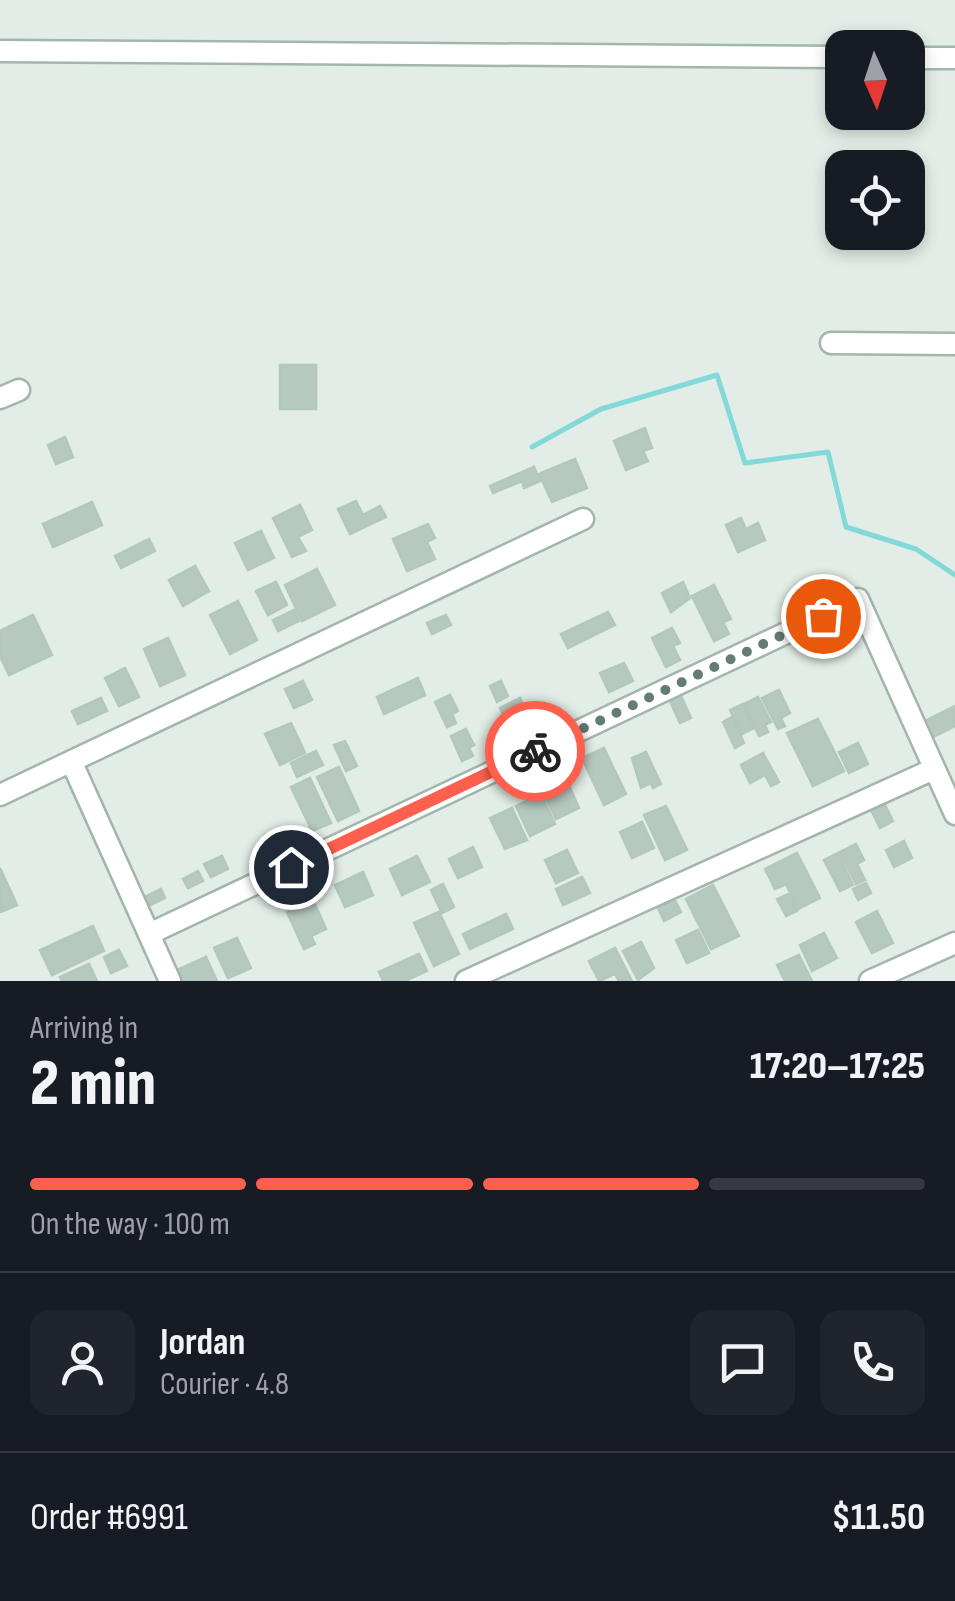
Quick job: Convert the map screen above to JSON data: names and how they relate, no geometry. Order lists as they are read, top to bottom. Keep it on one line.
{"north":"bottom","page":{"heading":["2 min","Arriving in","17:20–17:25"],"panel":["Jordan","Courier · 4.8","Order #6991","$11.50"],"bar":"On the way · 100 m"}}
